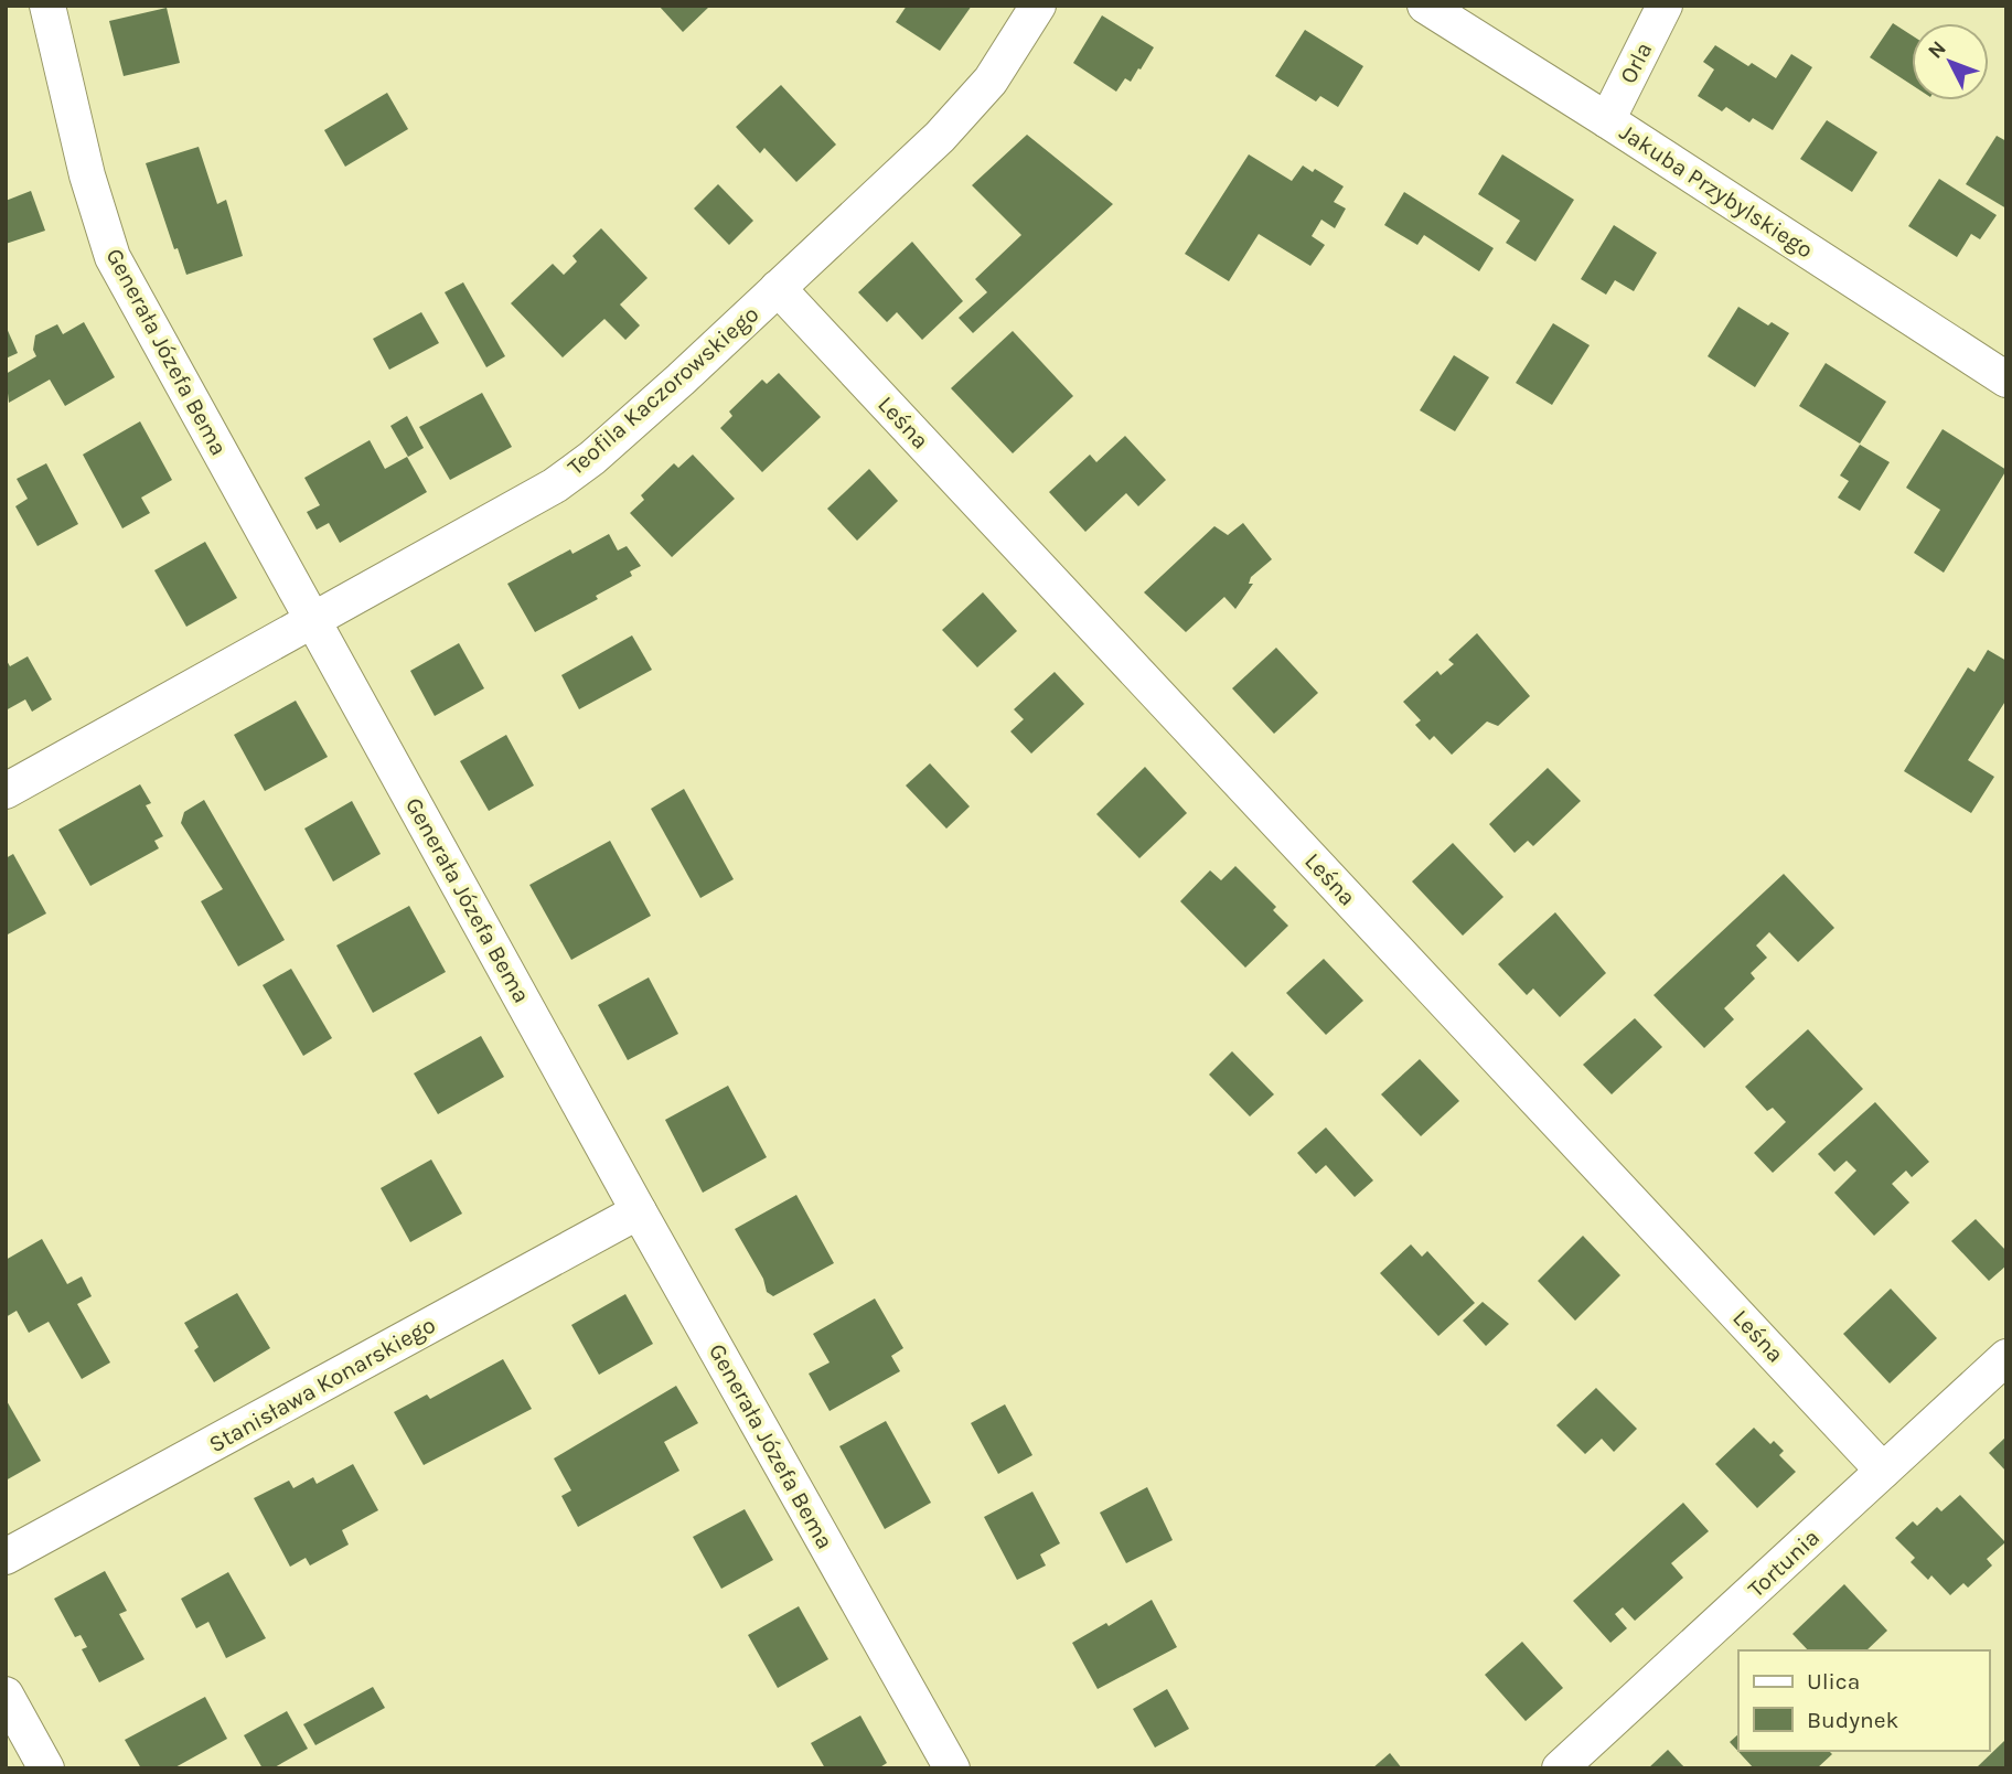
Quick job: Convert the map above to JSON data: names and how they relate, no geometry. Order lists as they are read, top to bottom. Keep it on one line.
{"streets":{"street":["Orla","Jakuba Przybylskiego","Generała Józefa Bema","Teofila Kaczorowskiego","Leśna","Stanisława Konarskiego","Tortunia"]},"crossings":[["Orla","Jakuba Przybylskiego"],["Generała Józefa Bema","Teofila Kaczorowskiego"],["Generała Józefa Bema","Stanisława Konarskiego"],["Teofila Kaczorowskiego","Leśna"],["Leśna","Tortunia"]],"legend":["Ulica","Budynek"],"north":"top left"}
